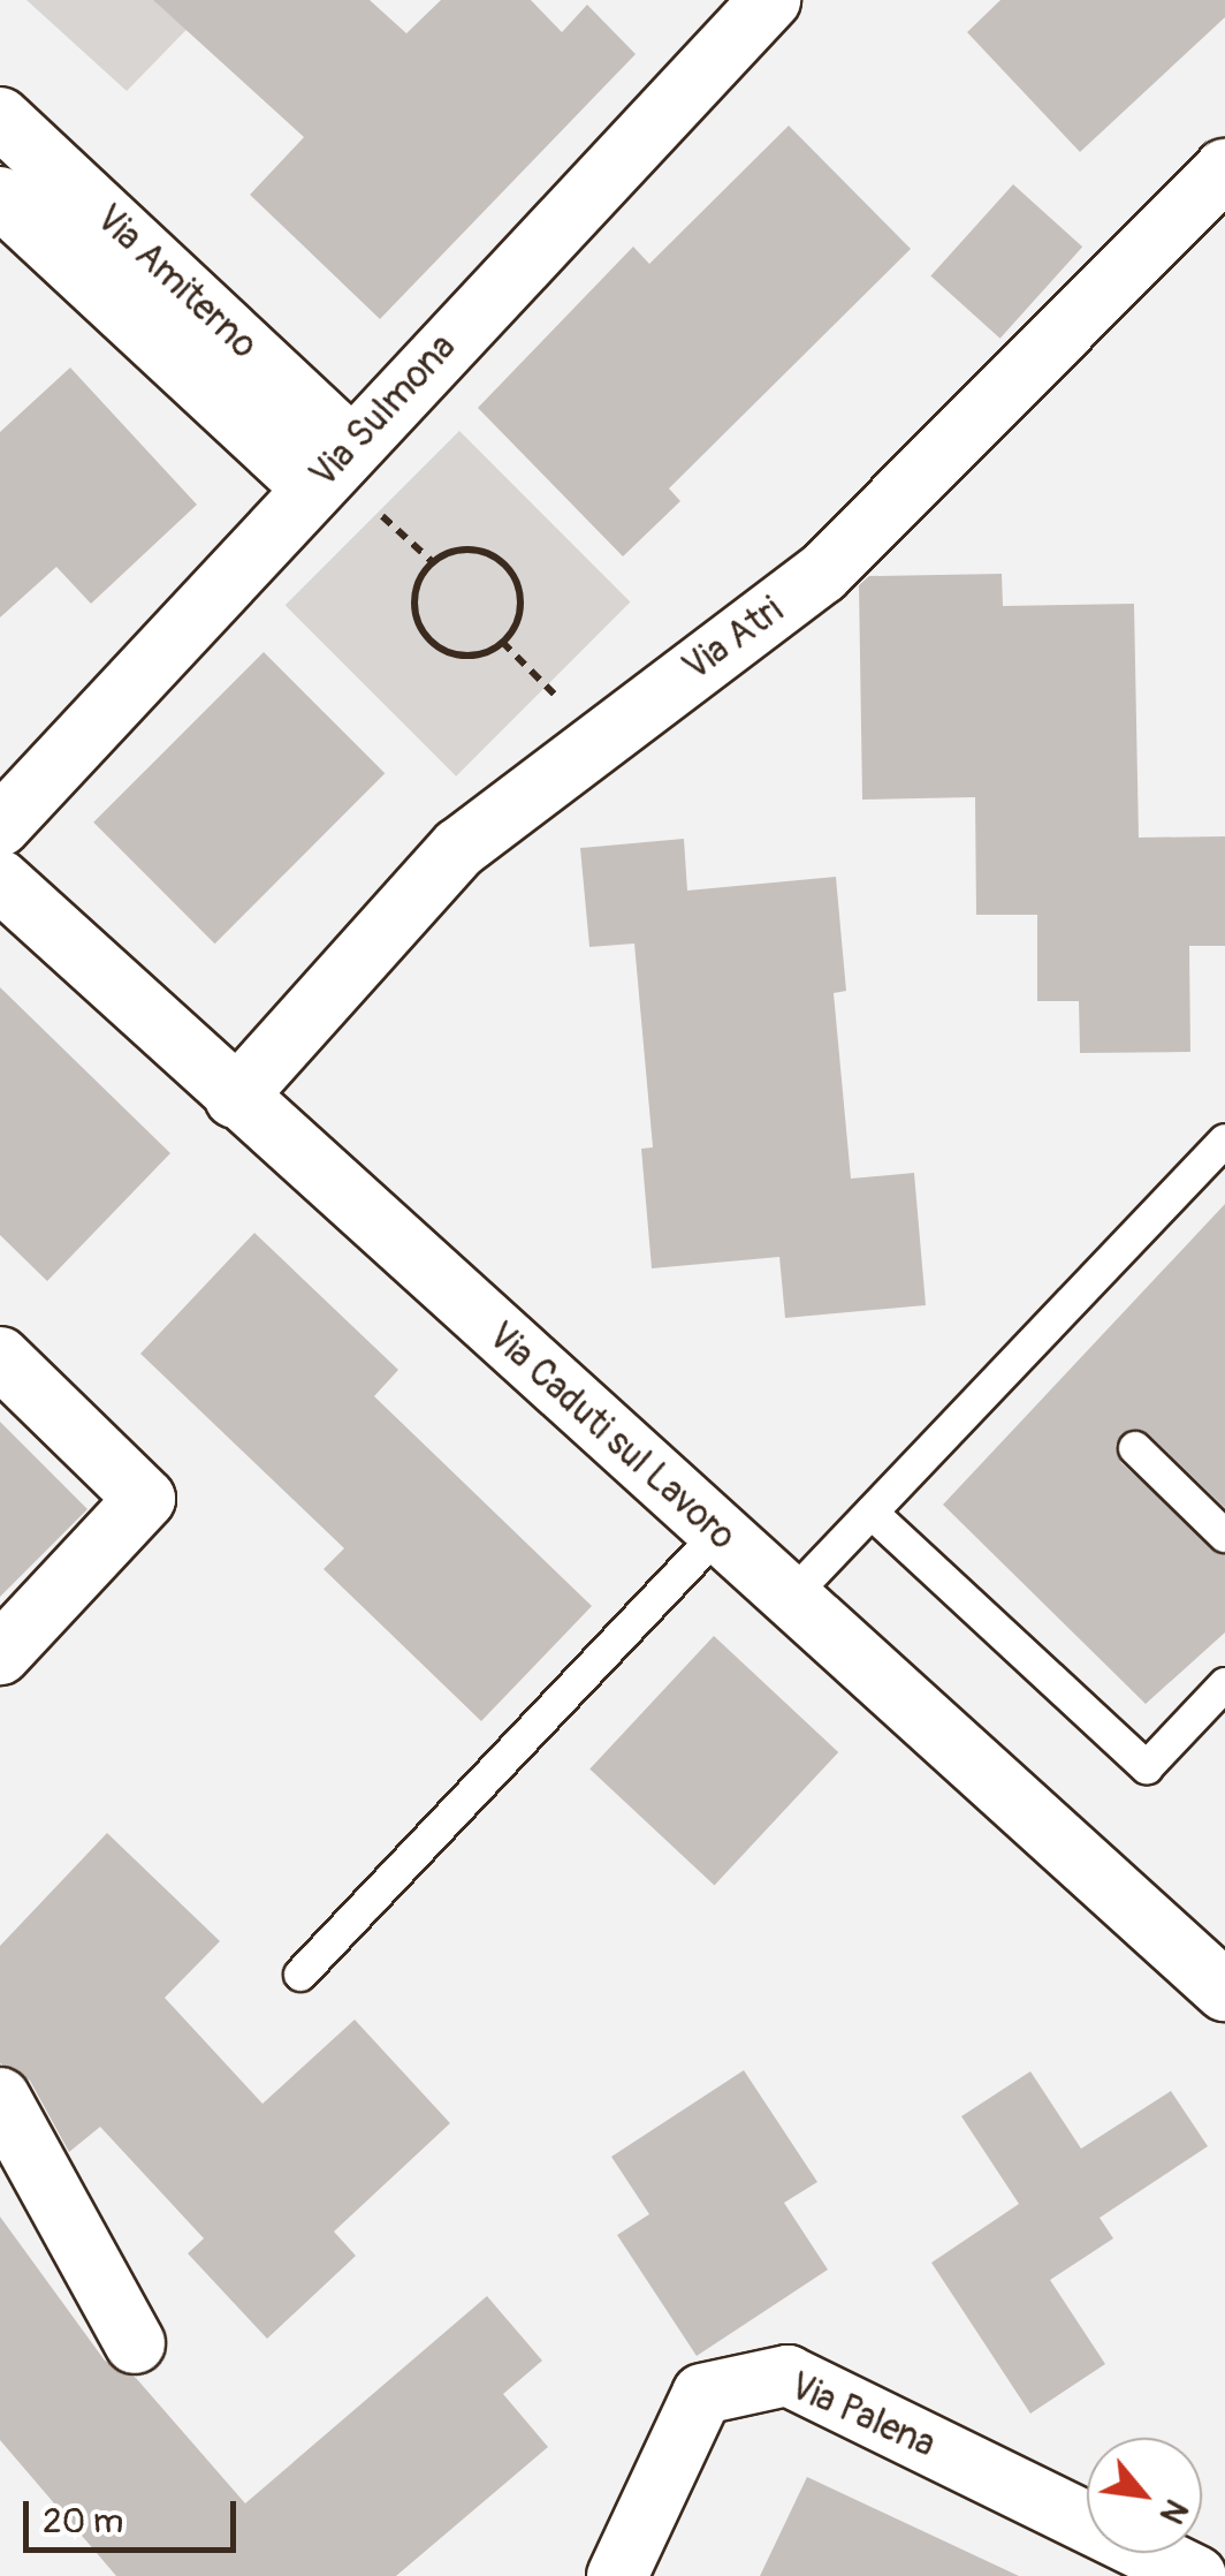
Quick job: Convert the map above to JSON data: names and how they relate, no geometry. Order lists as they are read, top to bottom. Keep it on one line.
{"streets":{"street":["Via Amiterno","Via Sulmona","Via Atri","Via Caduti sul Lavoro","Via Palena"]},"crossings":[["Via Amiterno","Via Sulmona"],["Via Atri","Via Caduti sul Lavoro"]],"scale_bar":"20 m","north":"bottom right"}
